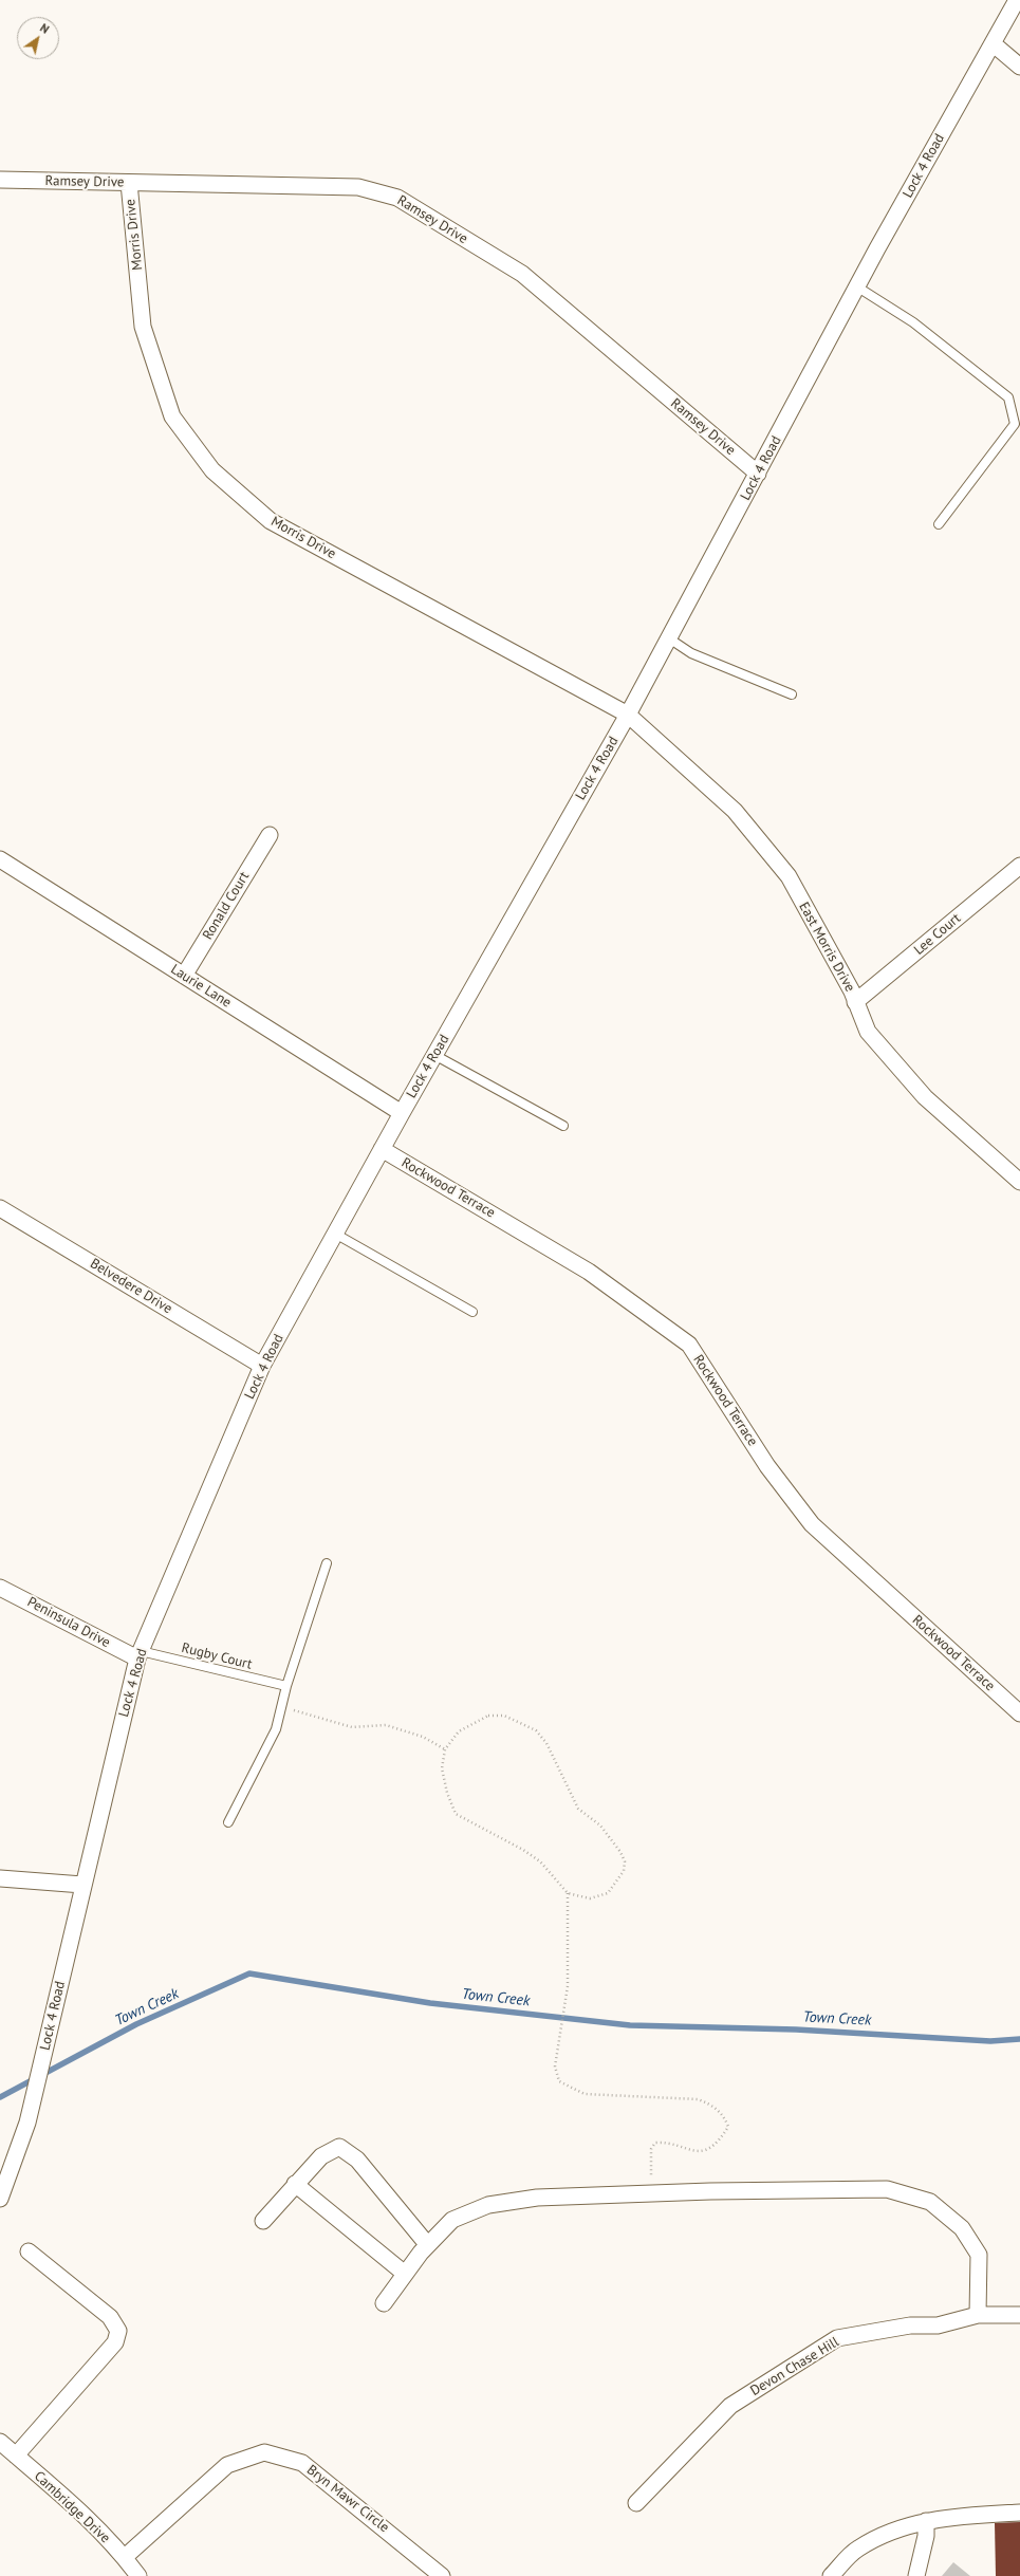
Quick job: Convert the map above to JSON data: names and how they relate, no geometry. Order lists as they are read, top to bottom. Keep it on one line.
{"streets":{"street":["Lock 4 Road","Ramsey Drive","Morris Drive","Ronald Court","Lee Court","East Morris Drive","Laurie Lane","Rockwood Terrace","Belvedere Drive","Peninsula Drive","Devon Chase Hill","Bryn Mawr Circle","Cambridge Drive"],"lane":["Rugby Court"]},"crossings":[["Lock 4 Road","Ramsey Drive"],["Lock 4 Road","Morris Drive"],["Lock 4 Road","East Morris Drive"],["Lock 4 Road","Laurie Lane"],["Lock 4 Road","Rockwood Terrace"],["Lock 4 Road","Belvedere Drive"],["Lock 4 Road","Peninsula Drive"],["Lock 4 Road","Rugby Court"],["Ramsey Drive","Morris Drive"],["Morris Drive","East Morris Drive"],["Ronald Court","Laurie Lane"],["Lee Court","East Morris Drive"],["Peninsula Drive","Rugby Court"],["Bryn Mawr Circle","Cambridge Drive"]],"water":["Town Creek"],"north":"top right"}
